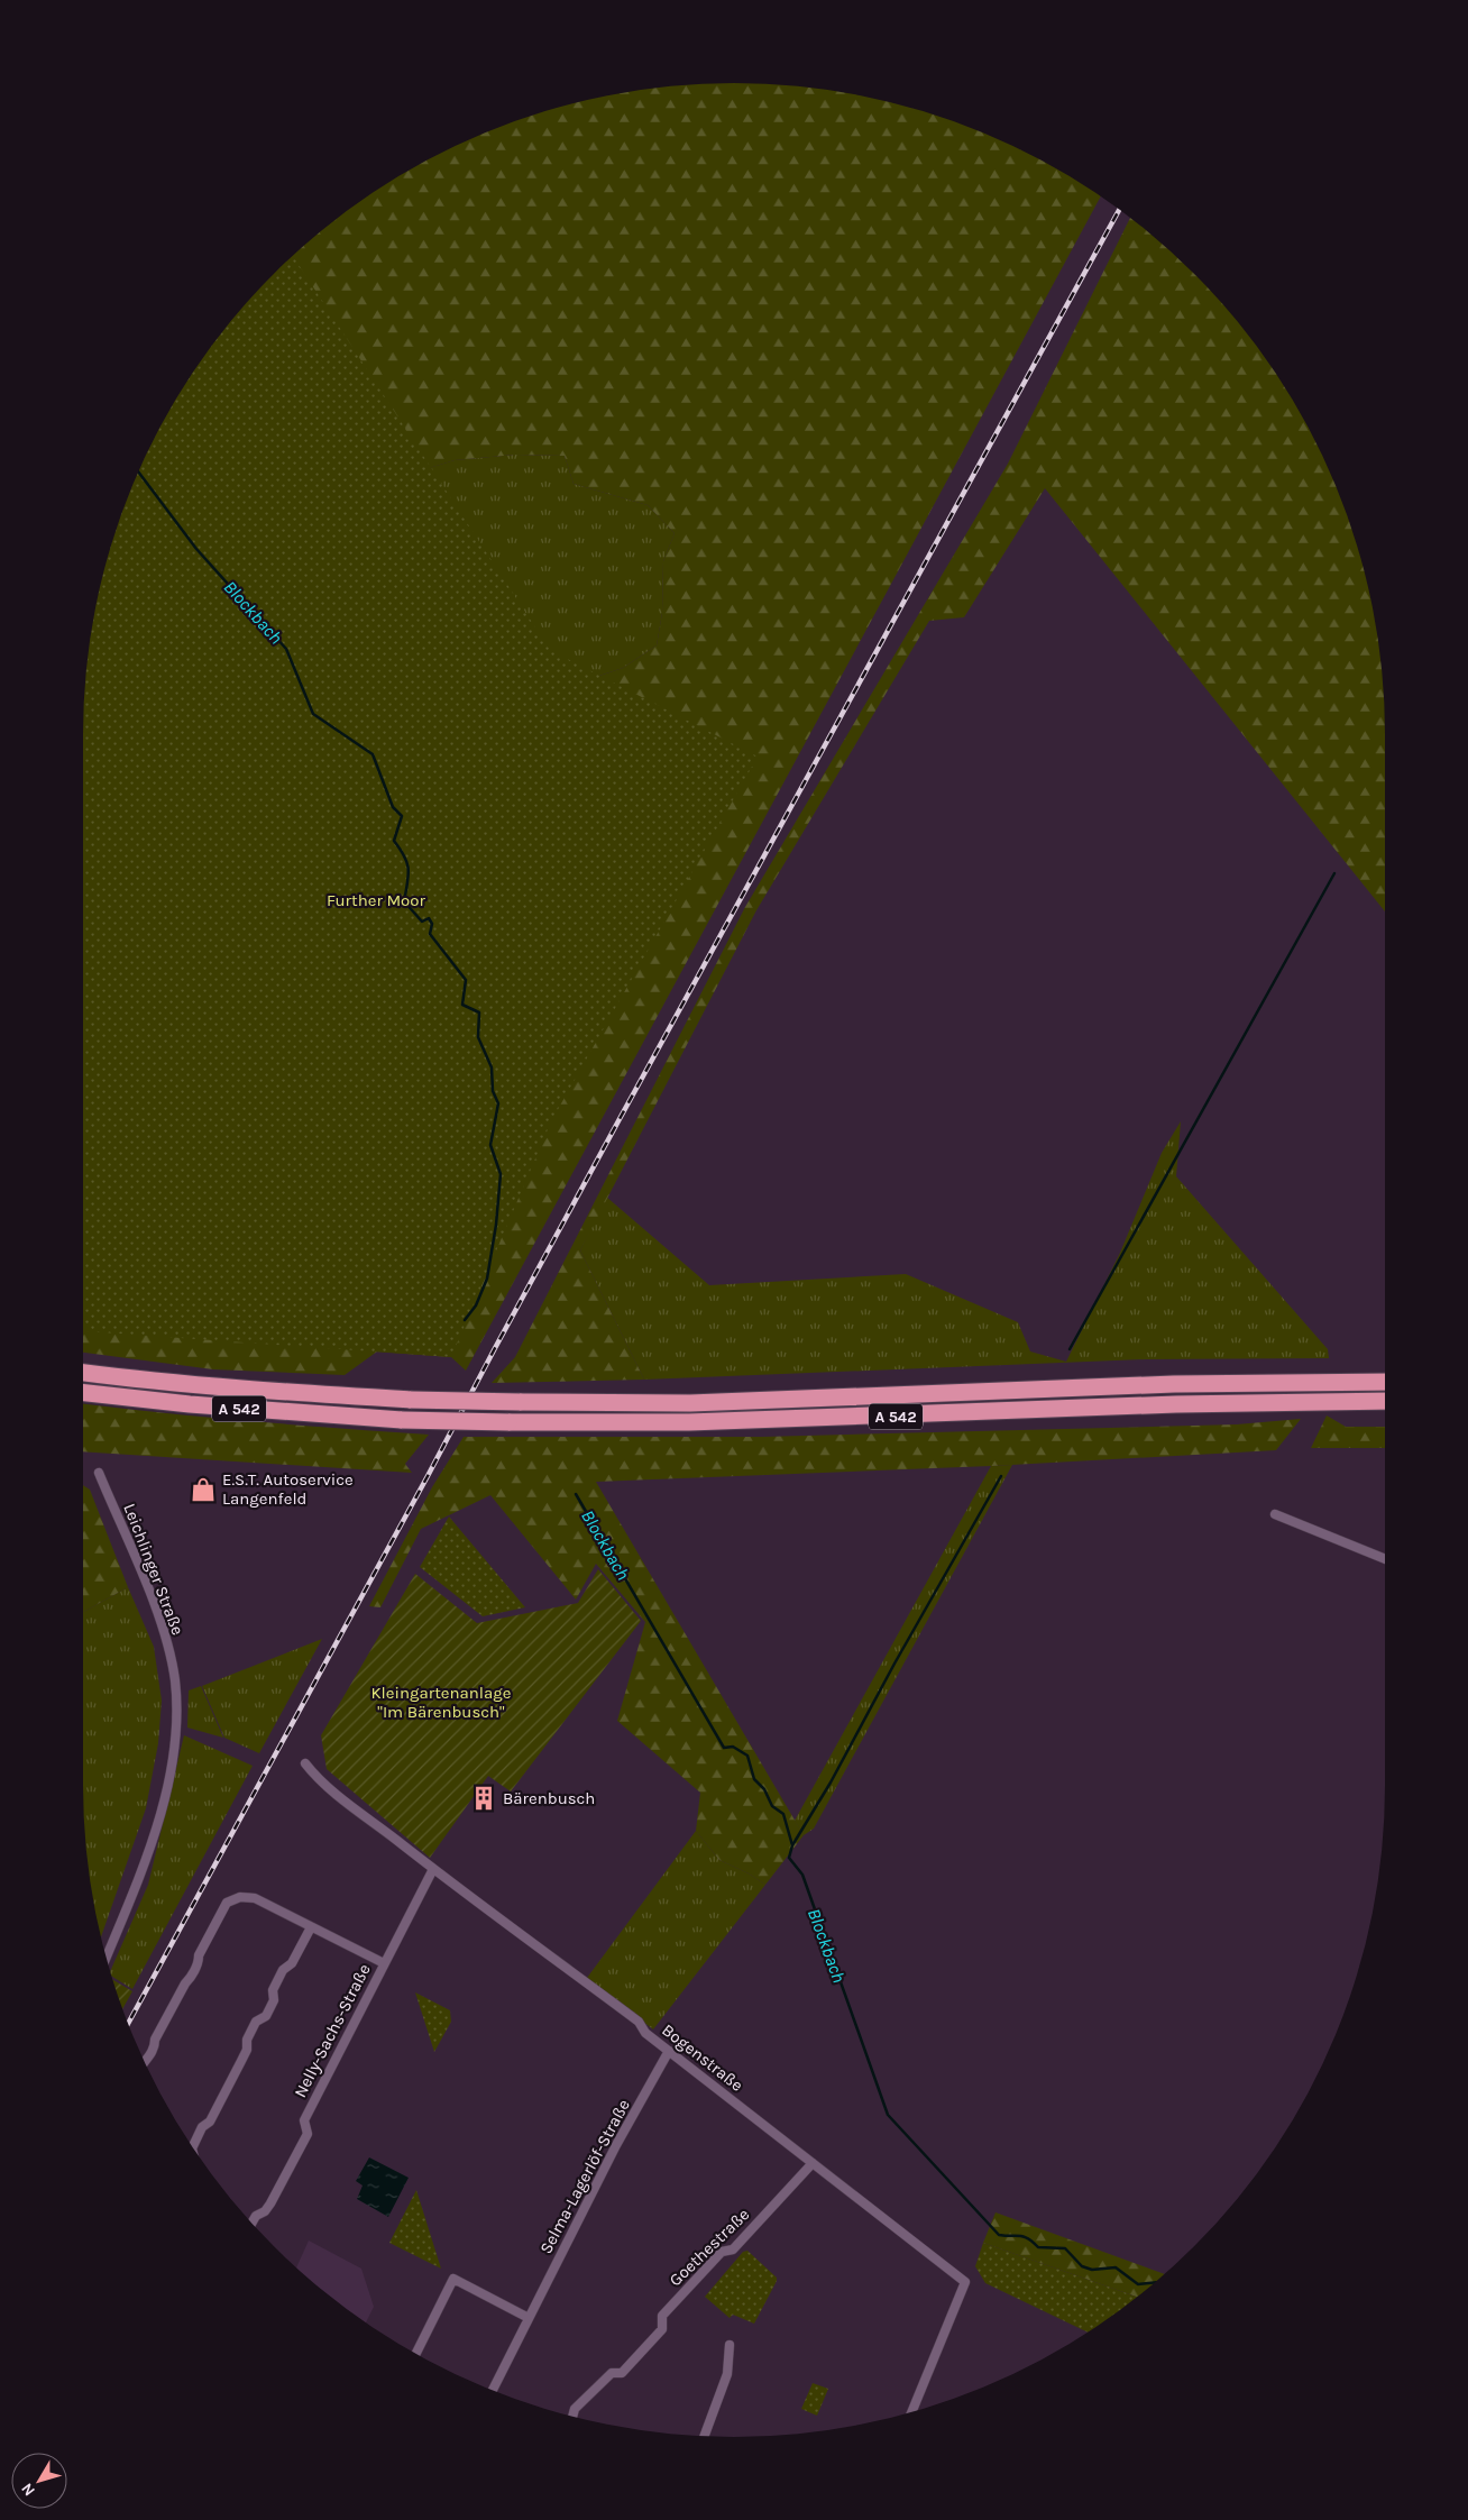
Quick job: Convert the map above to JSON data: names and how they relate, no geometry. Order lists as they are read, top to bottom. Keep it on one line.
{"streets":{"highway":["A 542"],"street":["Leichlinger Straße","Nelly-Sachs-Straße","Bogenstraße","Selma-Lagerlöf-Straße","Goethestraße"]},"crossings":[["Nelly-Sachs-Straße","Bogenstraße"],["Bogenstraße","Selma-Lagerlöf-Straße"],["Bogenstraße","Goethestraße"]],"water":["Blockbach"],"parks":["Further Moor","Kleingartenanlage \"Im Bärenbusch\""],"places":{"shop":["E.S.T. Autoservice Langenfeld"],"building":["Bärenbusch"]},"north":"bottom left"}
